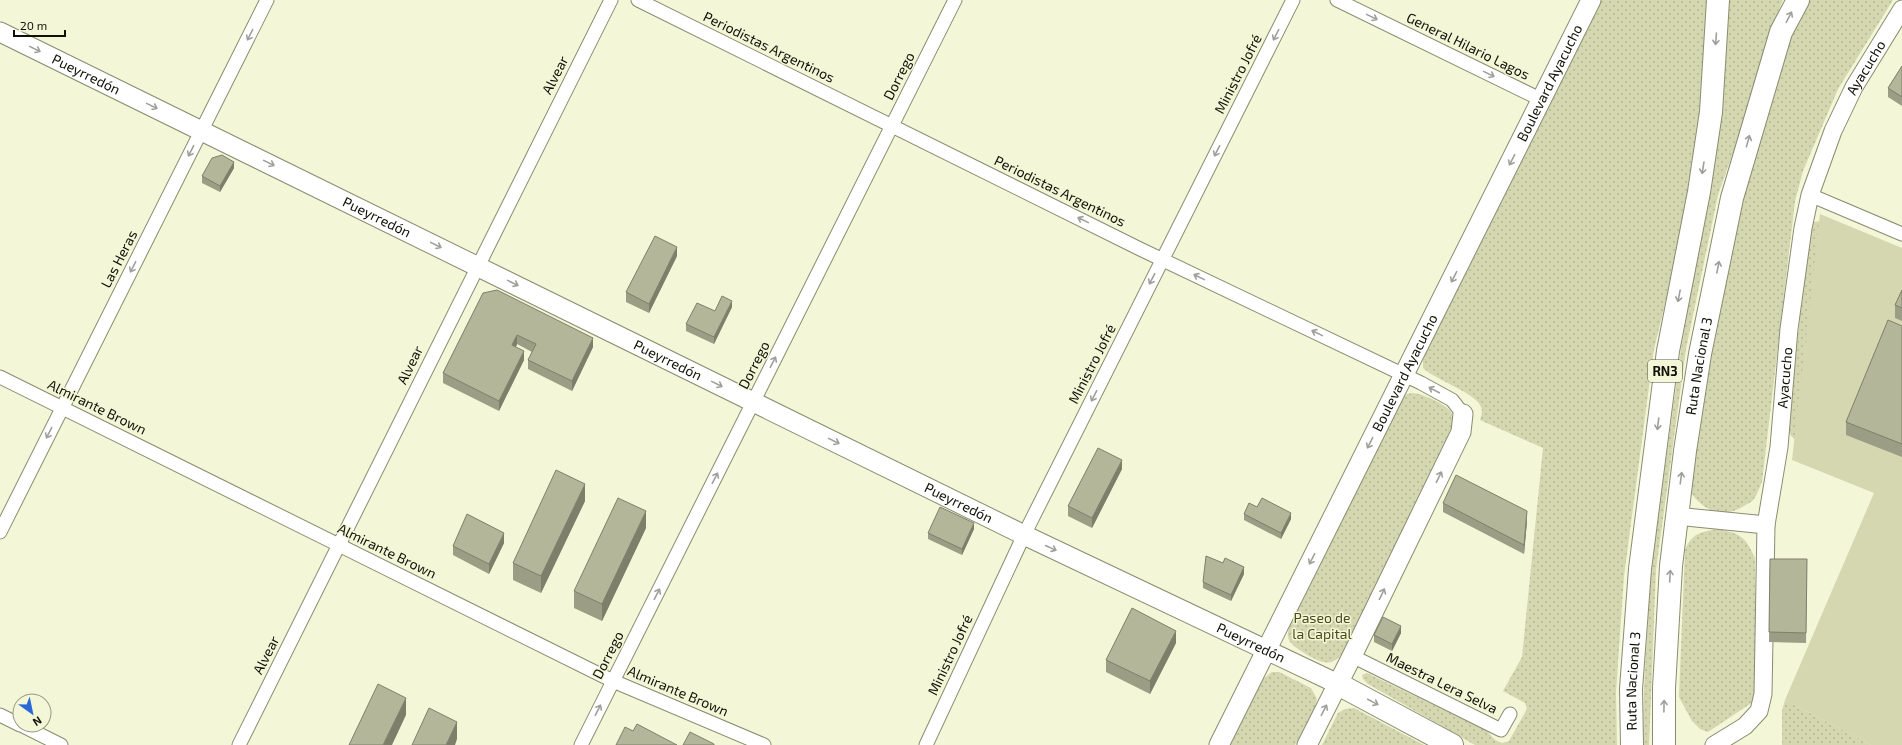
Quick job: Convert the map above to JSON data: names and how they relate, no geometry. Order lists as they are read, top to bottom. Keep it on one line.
{"streets":{"highway":["Ruta Nacional 3","RN3"],"main road":["Pueyrredón","Boulevard Ayacucho"],"street":["General Hilario Lagos","Periodistas Argentinos","Ayacucho","Ministro Jofré","Alvear","Dorrego","Las Heras","Almirante Brown","Maestra Lera Selva"]},"crossings":[["General Hilario Lagos","Boulevard Ayacucho"],["Periodistas Argentinos","Ministro Jofré"],["Periodistas Argentinos","Dorrego"],["Periodistas Argentinos","Boulevard Ayacucho"],["Ministro Jofré","Pueyrredón"],["Pueyrredón","Alvear"],["Pueyrredón","Dorrego"],["Pueyrredón","Boulevard Ayacucho"],["Pueyrredón","Las Heras"],["Alvear","Almirante Brown"],["Dorrego","Almirante Brown"],["Las Heras","Almirante Brown"]],"one_way":["General Hilario Lagos","Periodistas Argentinos","Ministro Jofré","Pueyrredón","Dorrego","Las Heras"],"parks":["Paseo de la Capital"],"scale_bar":"20 m","north":"bottom right"}
